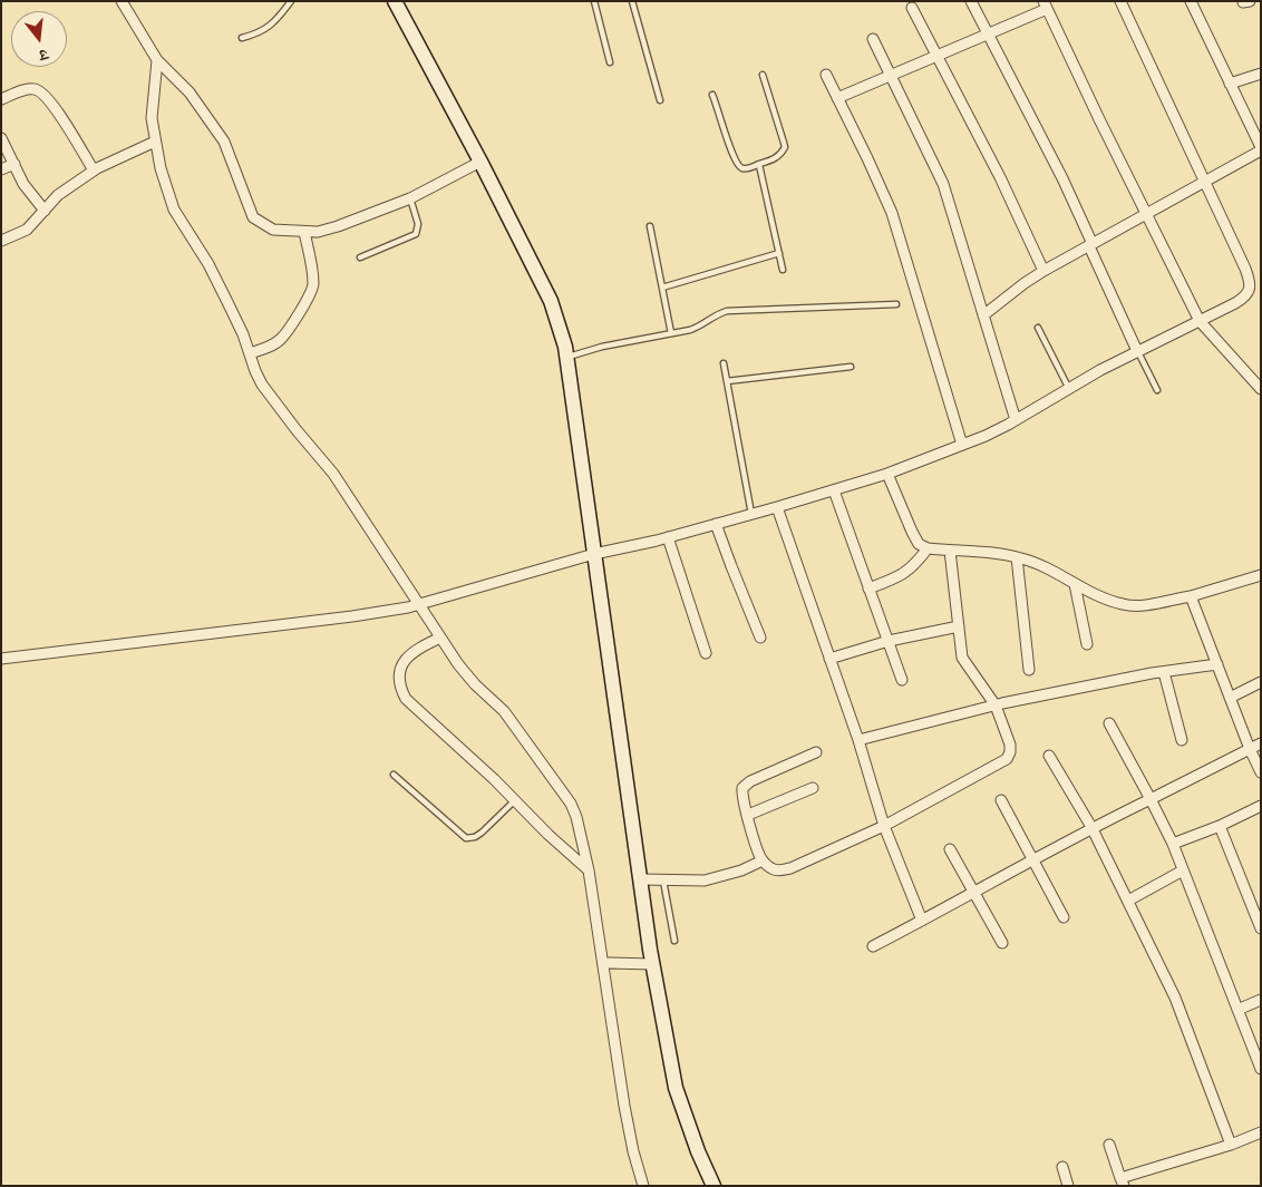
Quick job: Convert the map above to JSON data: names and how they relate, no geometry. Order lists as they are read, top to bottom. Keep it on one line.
{"north":"bottom"}
